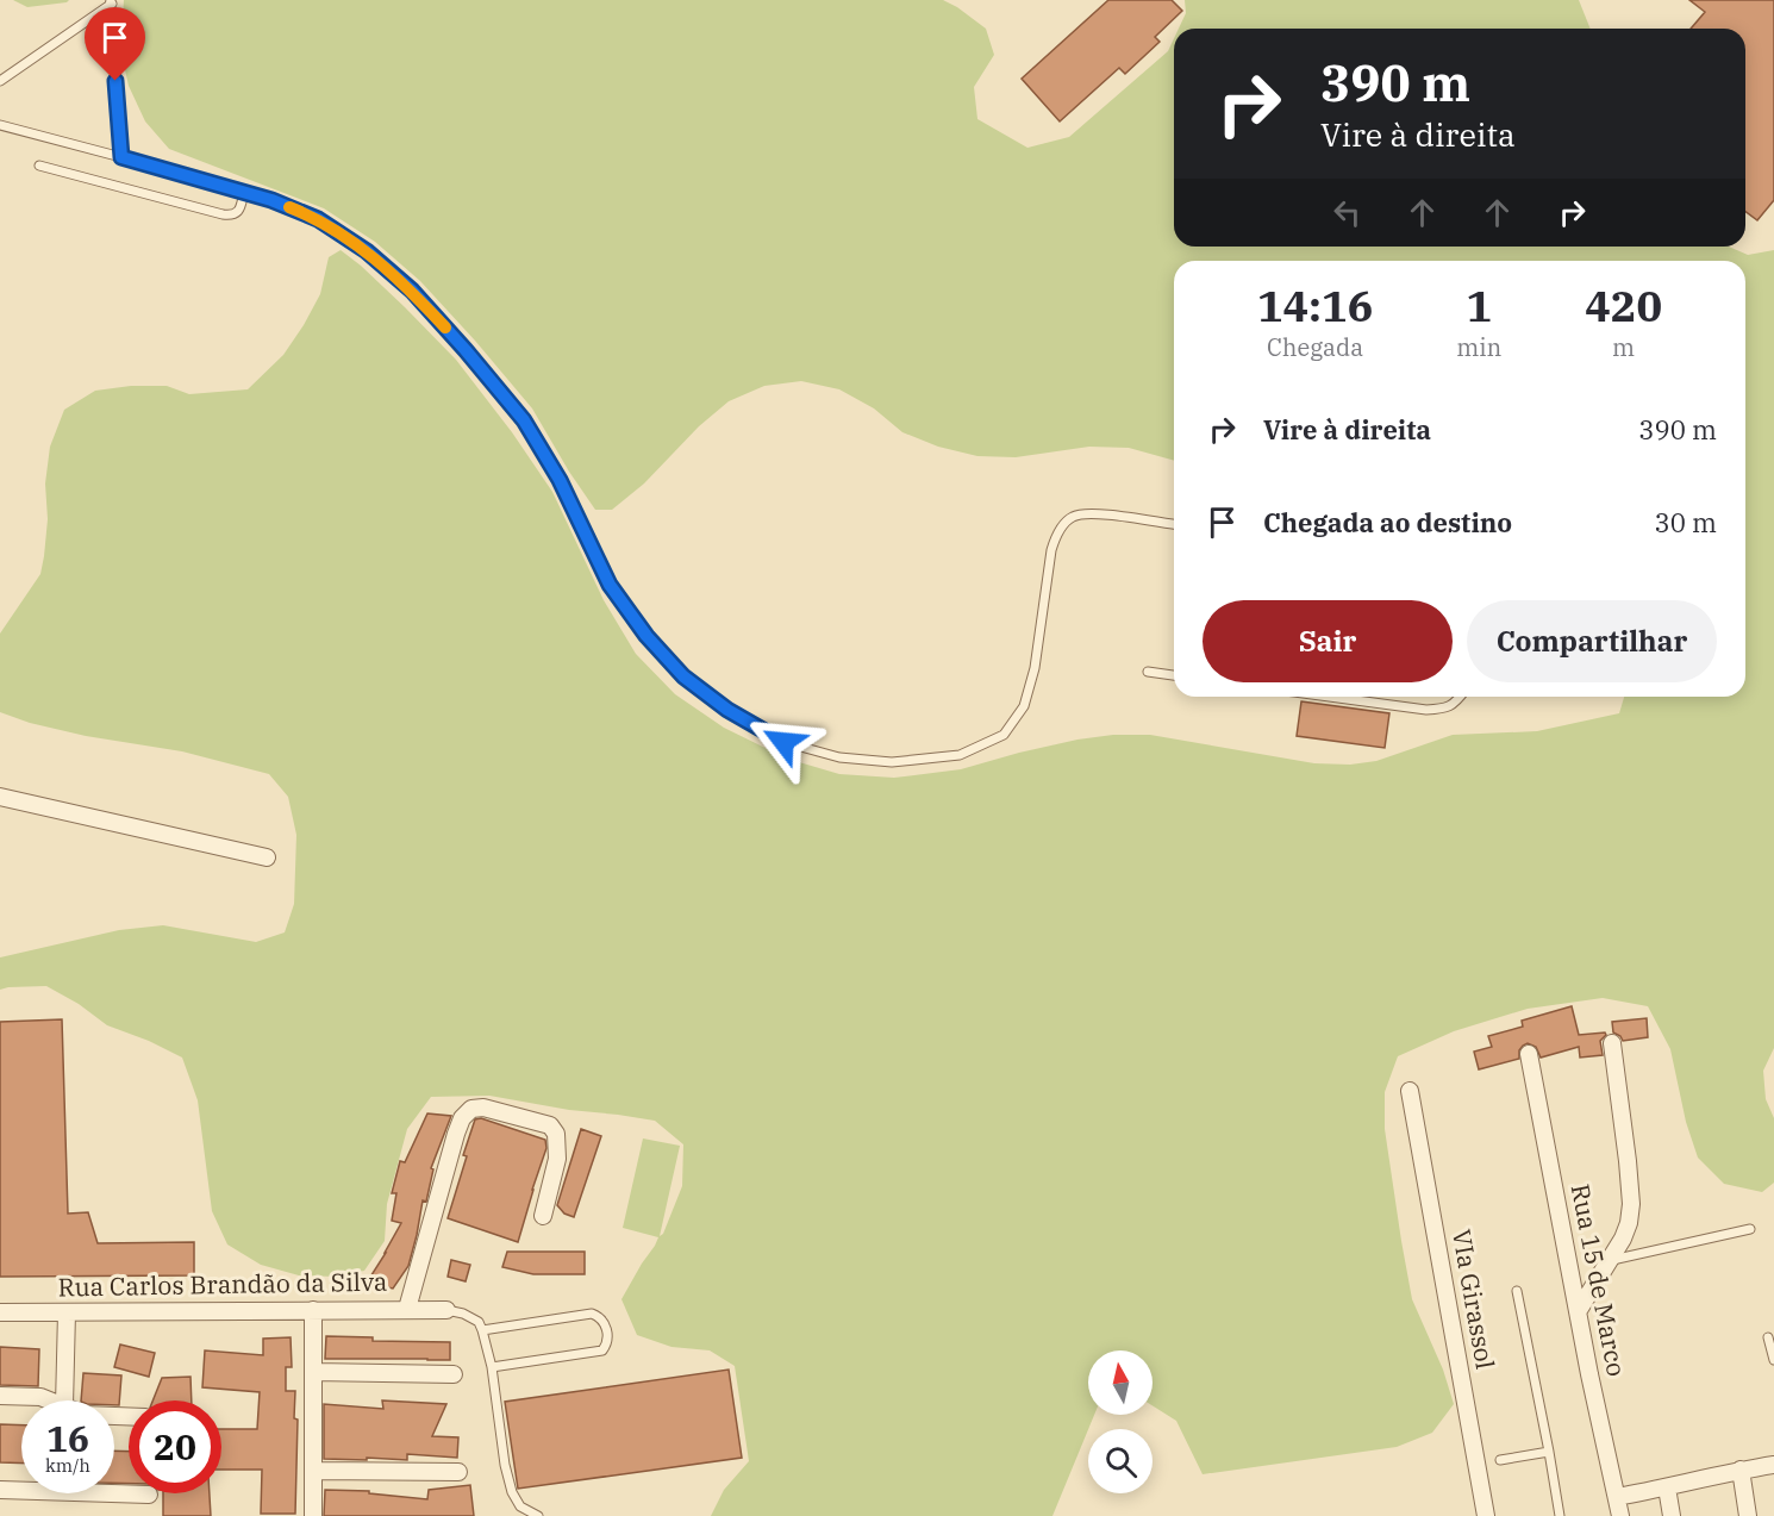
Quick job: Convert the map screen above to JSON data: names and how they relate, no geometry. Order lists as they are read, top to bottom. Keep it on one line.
{"streets":{"street":["Rua 15 de Marco","Rua Carlos Brandão da Silva","VIa Girassol"]},"north":"top","page":{"turn":["390 m","Vire à direita"],"eta":["14:16","Chegada","1","min","420","m"],"list":[{"name":"Vire à direita","value":"390 m"},{"name":"Chegada ao destino","value":"30 m"}],"buttons":["Sair","Compartilhar"],"speed":"16 km/h","limit":"20"}}
